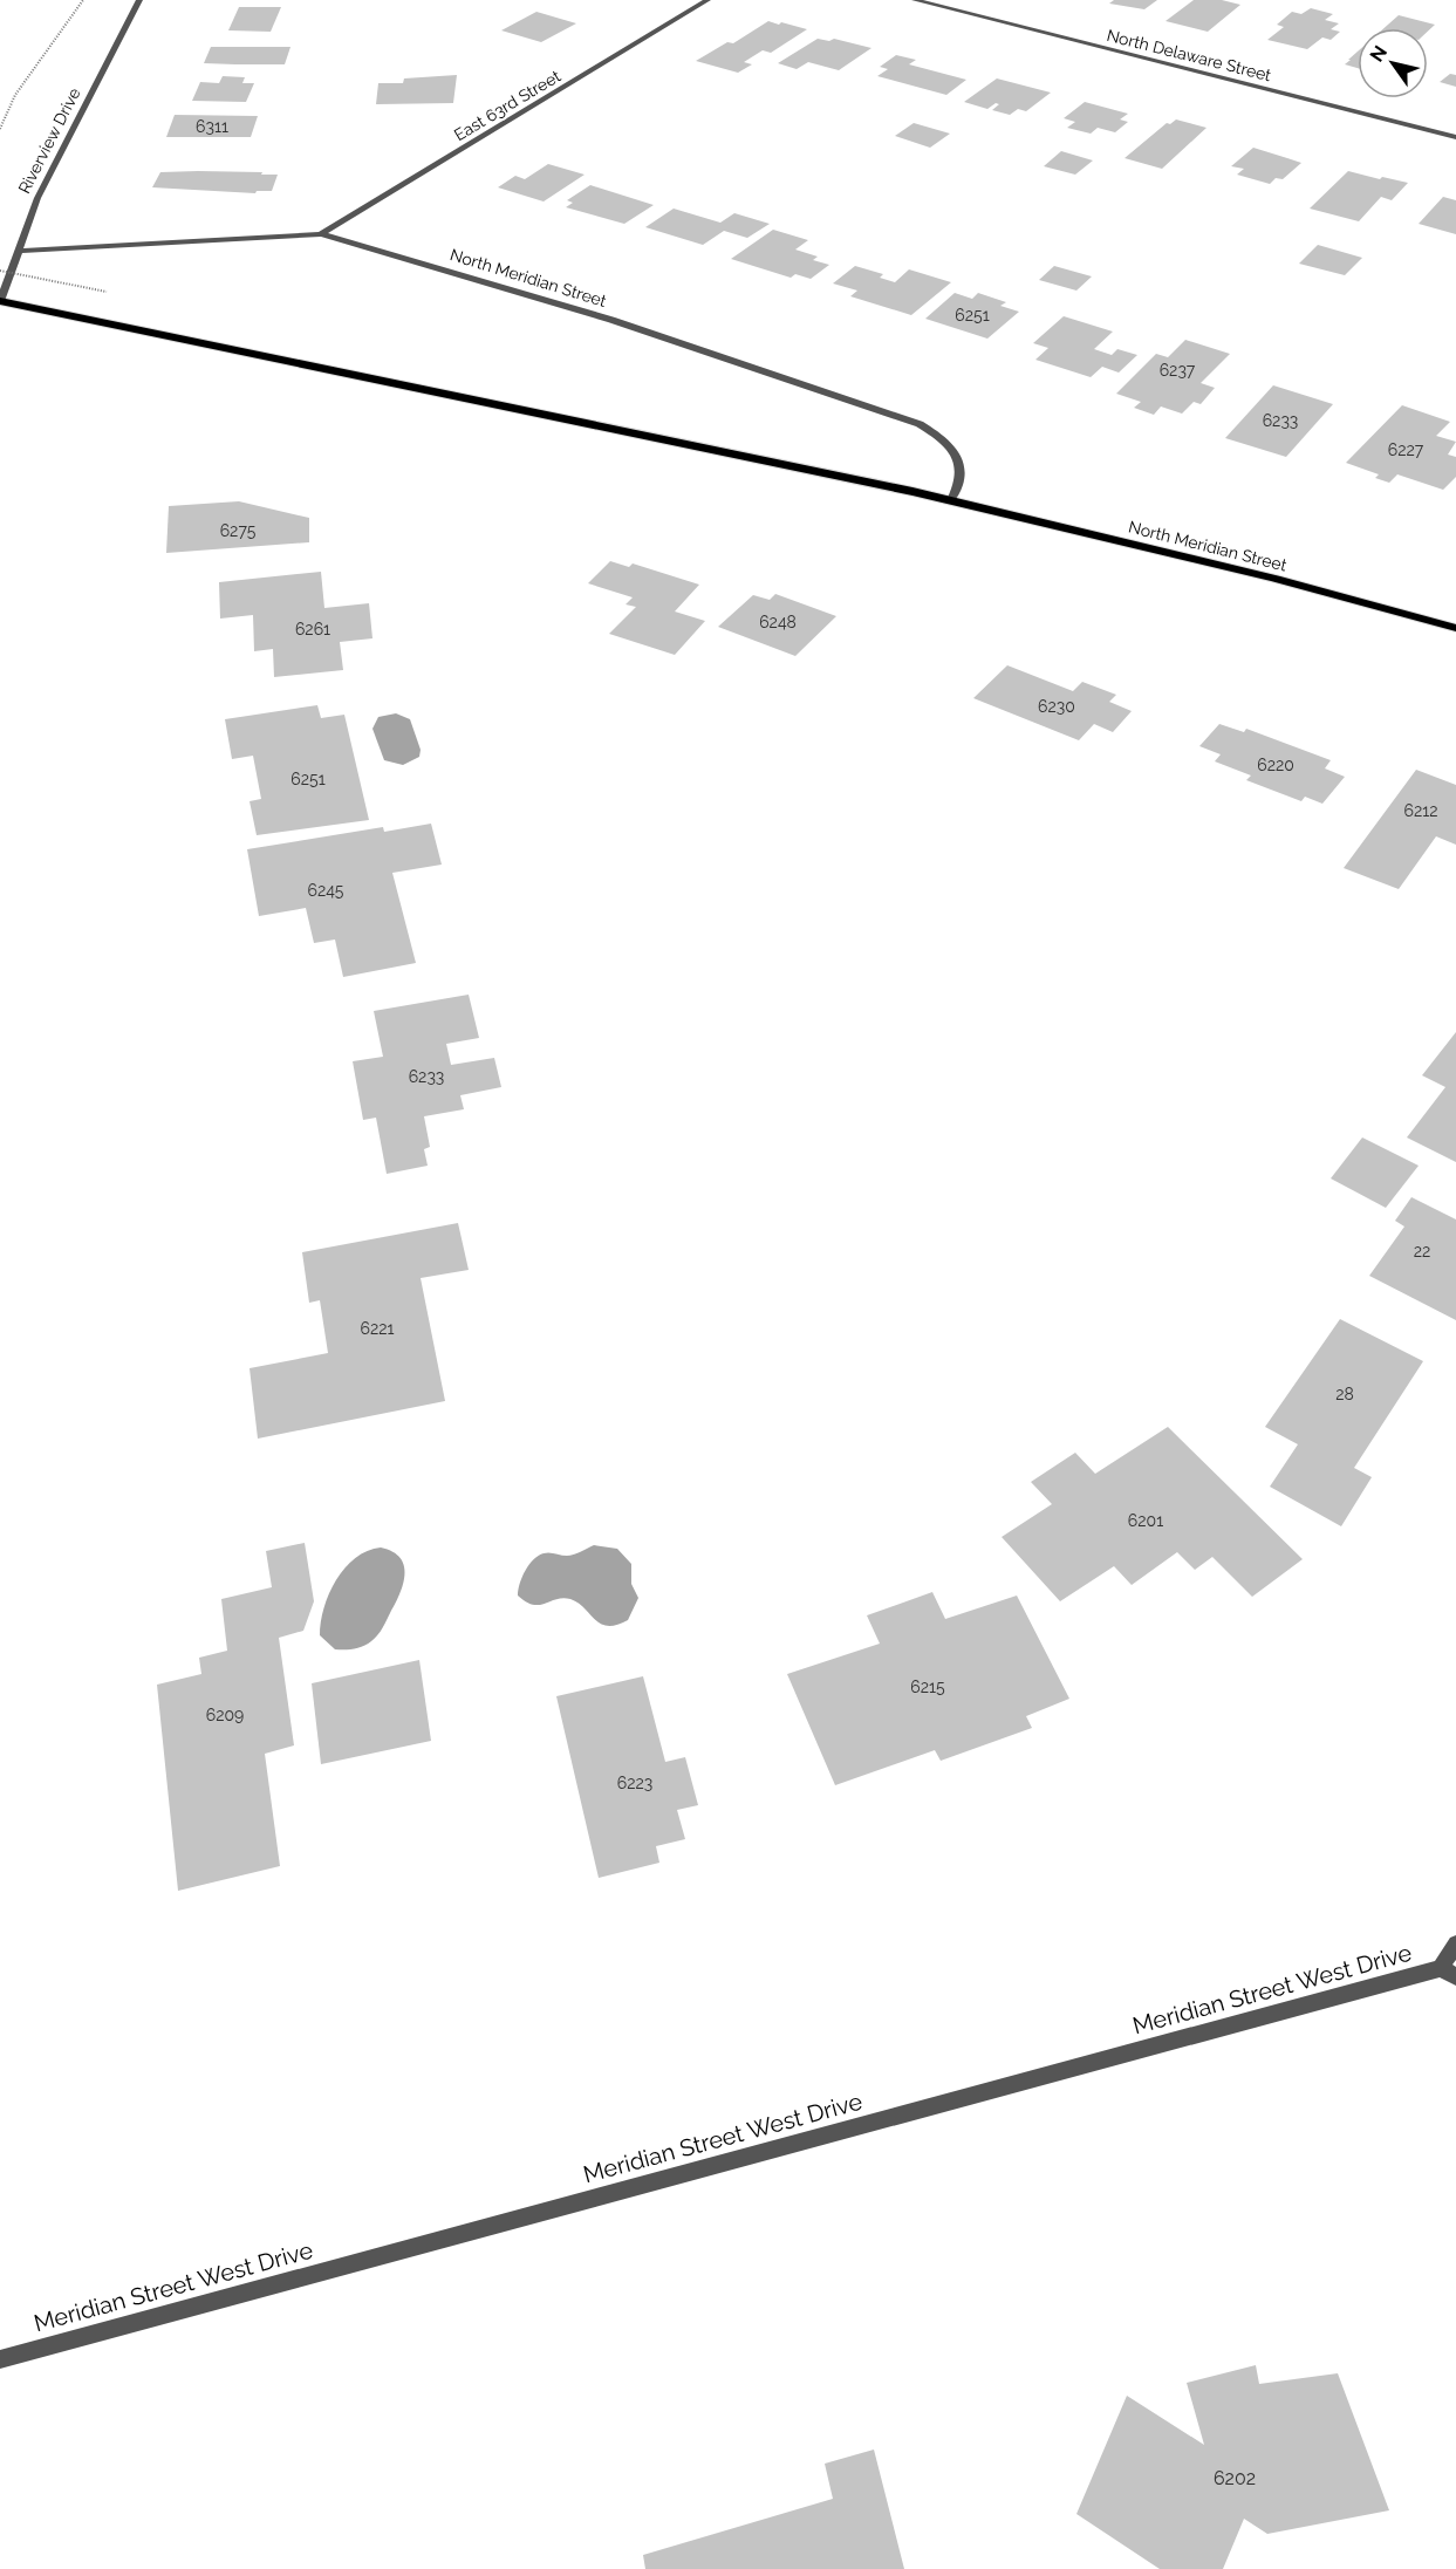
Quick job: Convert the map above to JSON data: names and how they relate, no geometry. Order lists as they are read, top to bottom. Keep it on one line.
{"streets":{"main road":["North Meridian Street"],"street":["North Delaware Street","East 63rd Street","Riverview Drive","Meridian Street West Drive"]},"crossings":[["East 63rd Street","North Meridian Street"],["Riverview Drive","North Meridian Street"]],"house_numbers":["6311","6251","6237","6233","6227","6275","6248","6261","6230","6220","6251","6212","6245","6233","22","6221","28","6201","6215","6209","6223","6202"],"north":"top left"}
